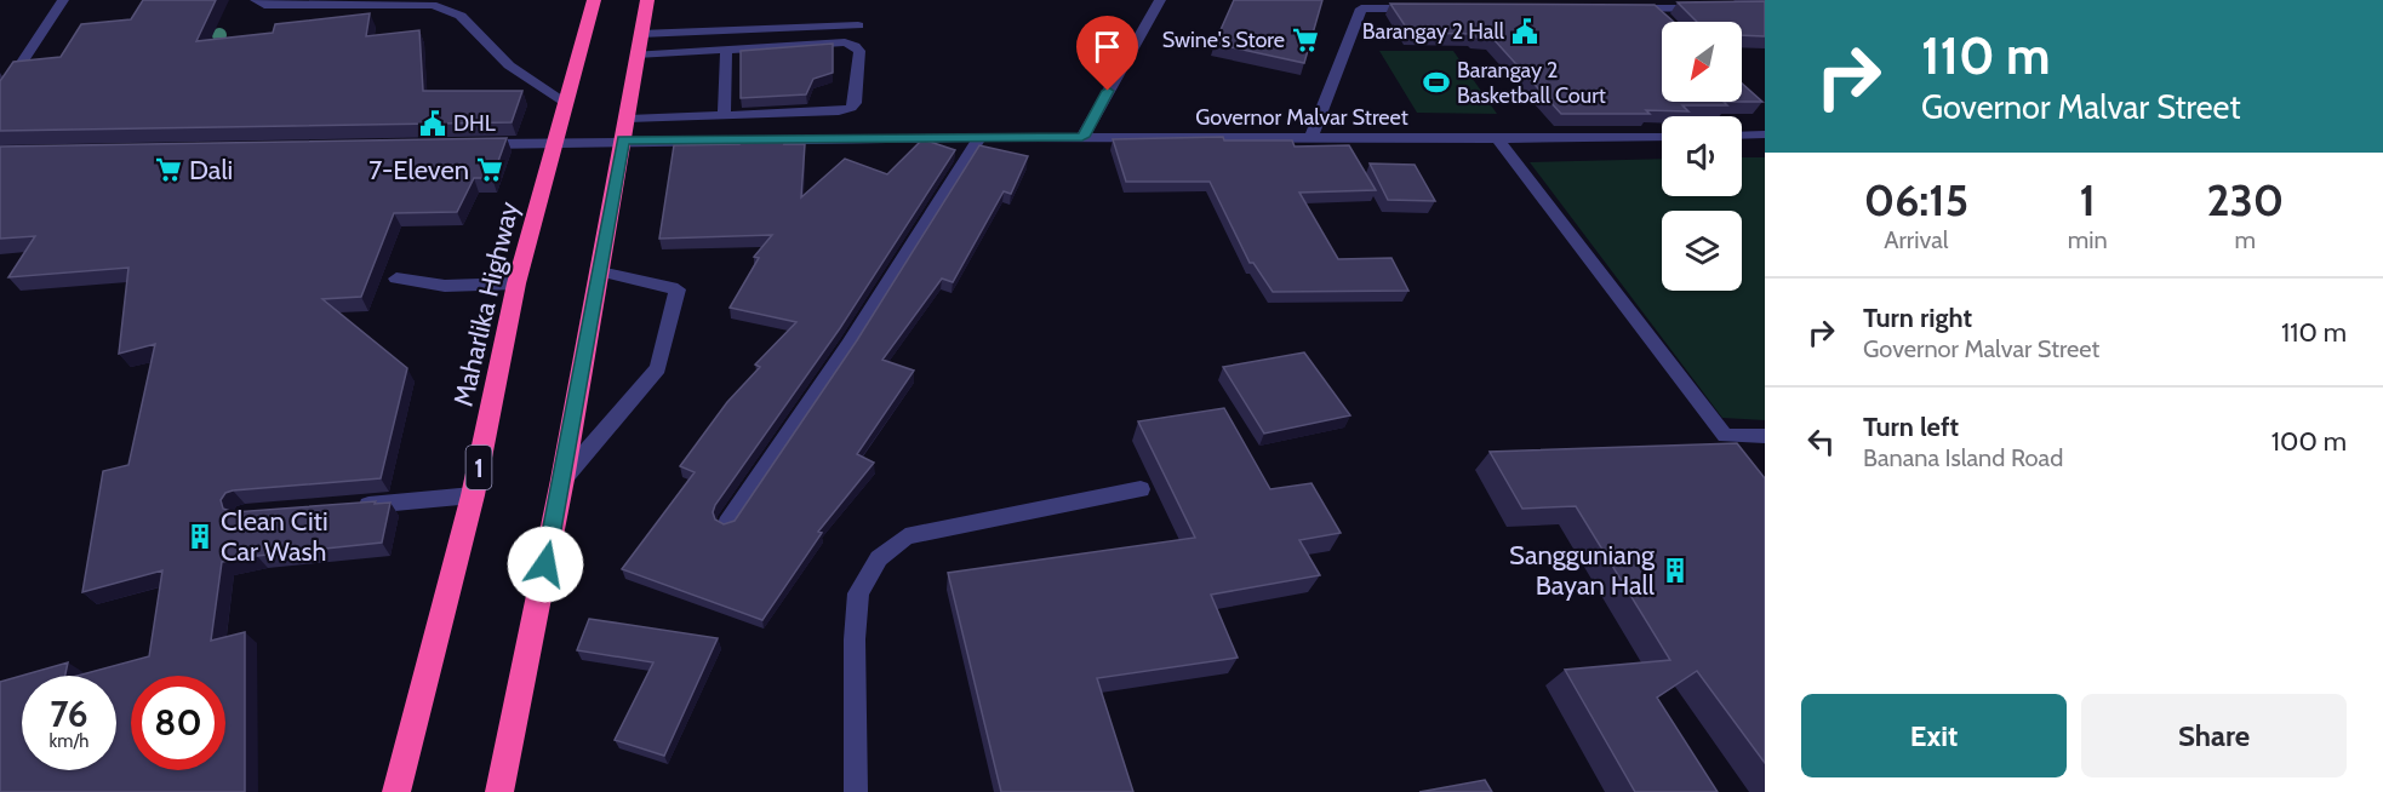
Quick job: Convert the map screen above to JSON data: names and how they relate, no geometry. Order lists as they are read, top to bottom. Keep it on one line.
{"streets":{"highway":["Maharlika Highway","1"],"street":["Governor Malvar Street"]},"places":{"public building":["Barangay 2 Hall","DHL"],"supermarket":["Swine's Store","Dali","7-Eleven"],"sports":["Barangay 2 Basketball Court"],"building":["Clean Citi Car Wash","Sangguniang Bayan Hall"]},"north":"bottom left","page":{"turn":["110 m","Governor Malvar Street"],"eta":["06:15","Arrival","1","min","230","m"],"list":[{"name":"Turn right","note":"Governor Malvar Street","value":"110 m"},{"name":"Turn left","note":"Banana Island Road","value":"100 m"}],"speed":"76 km/h","limit":"80","buttons":["Exit","Share"]}}
